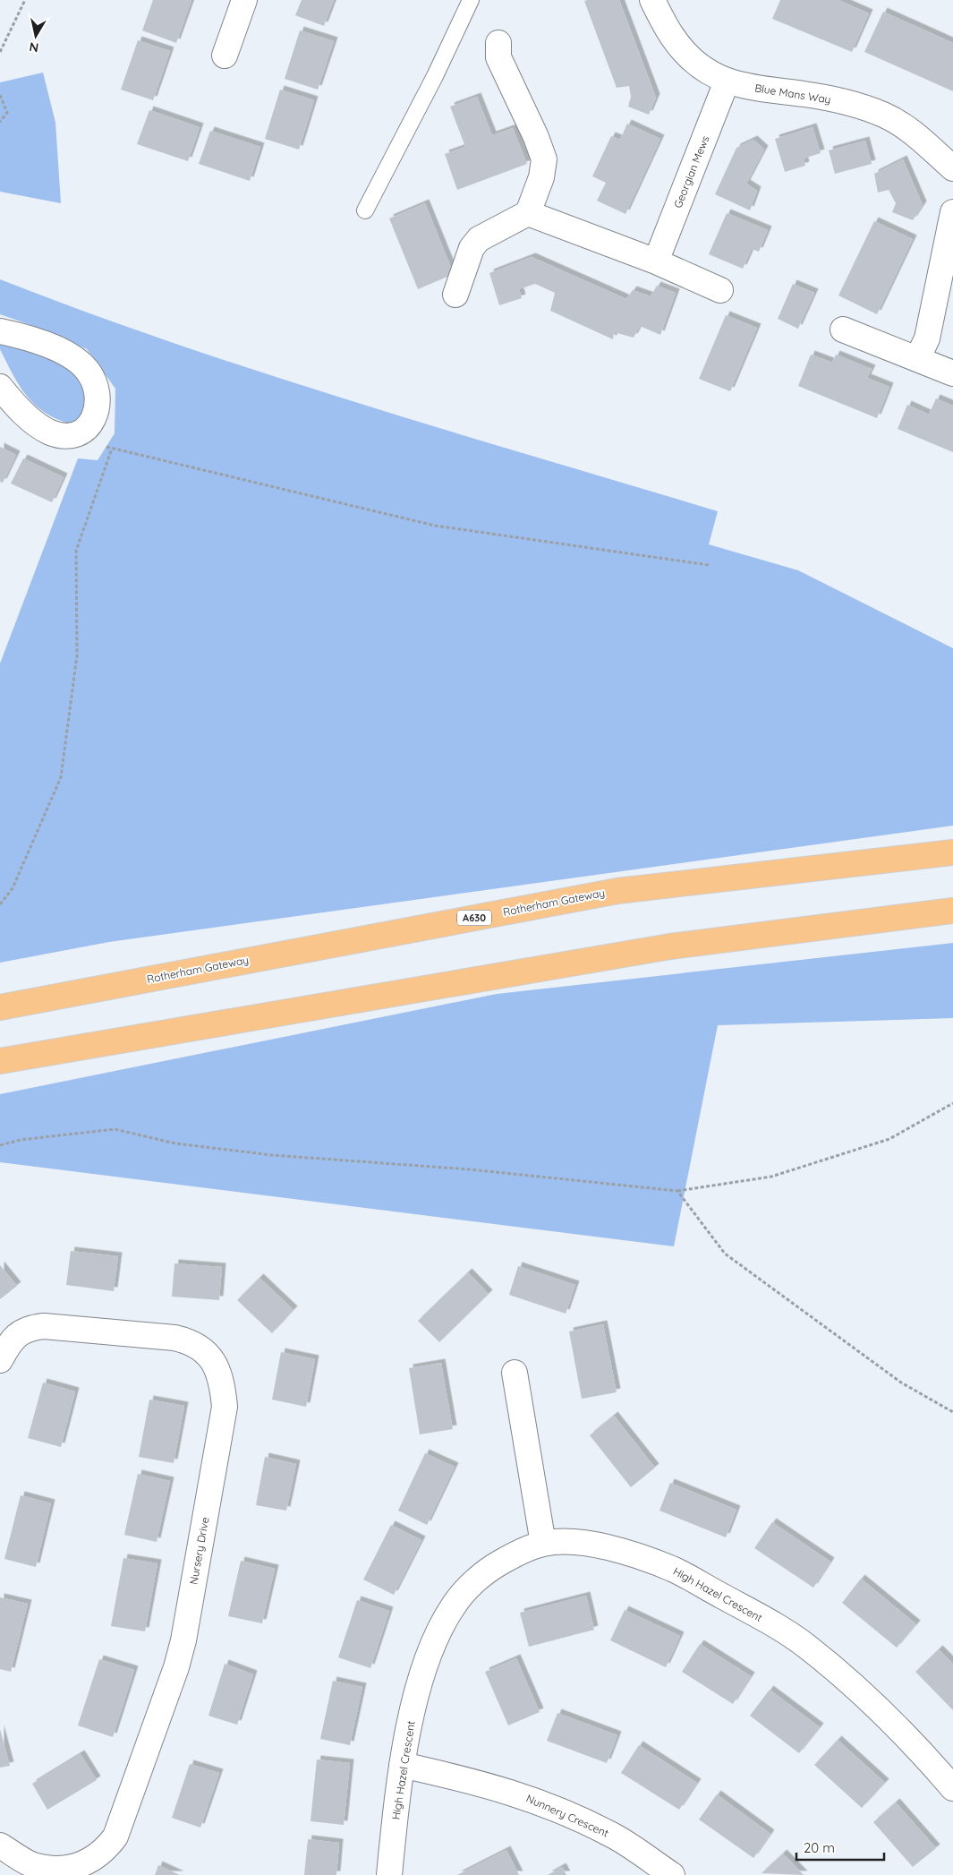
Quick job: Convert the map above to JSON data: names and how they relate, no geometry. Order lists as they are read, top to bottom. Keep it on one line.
{"streets":{"highway":["Rotherham Gateway","A630"],"street":["Blue Mans Way","Georgian Mews","Nursery Drive","High Hazel Crescent","Nunnery Crescent"]},"crossings":[["Blue Mans Way","Georgian Mews"],["High Hazel Crescent","Nunnery Crescent"]],"scale_bar":"20 m","north":"bottom"}
